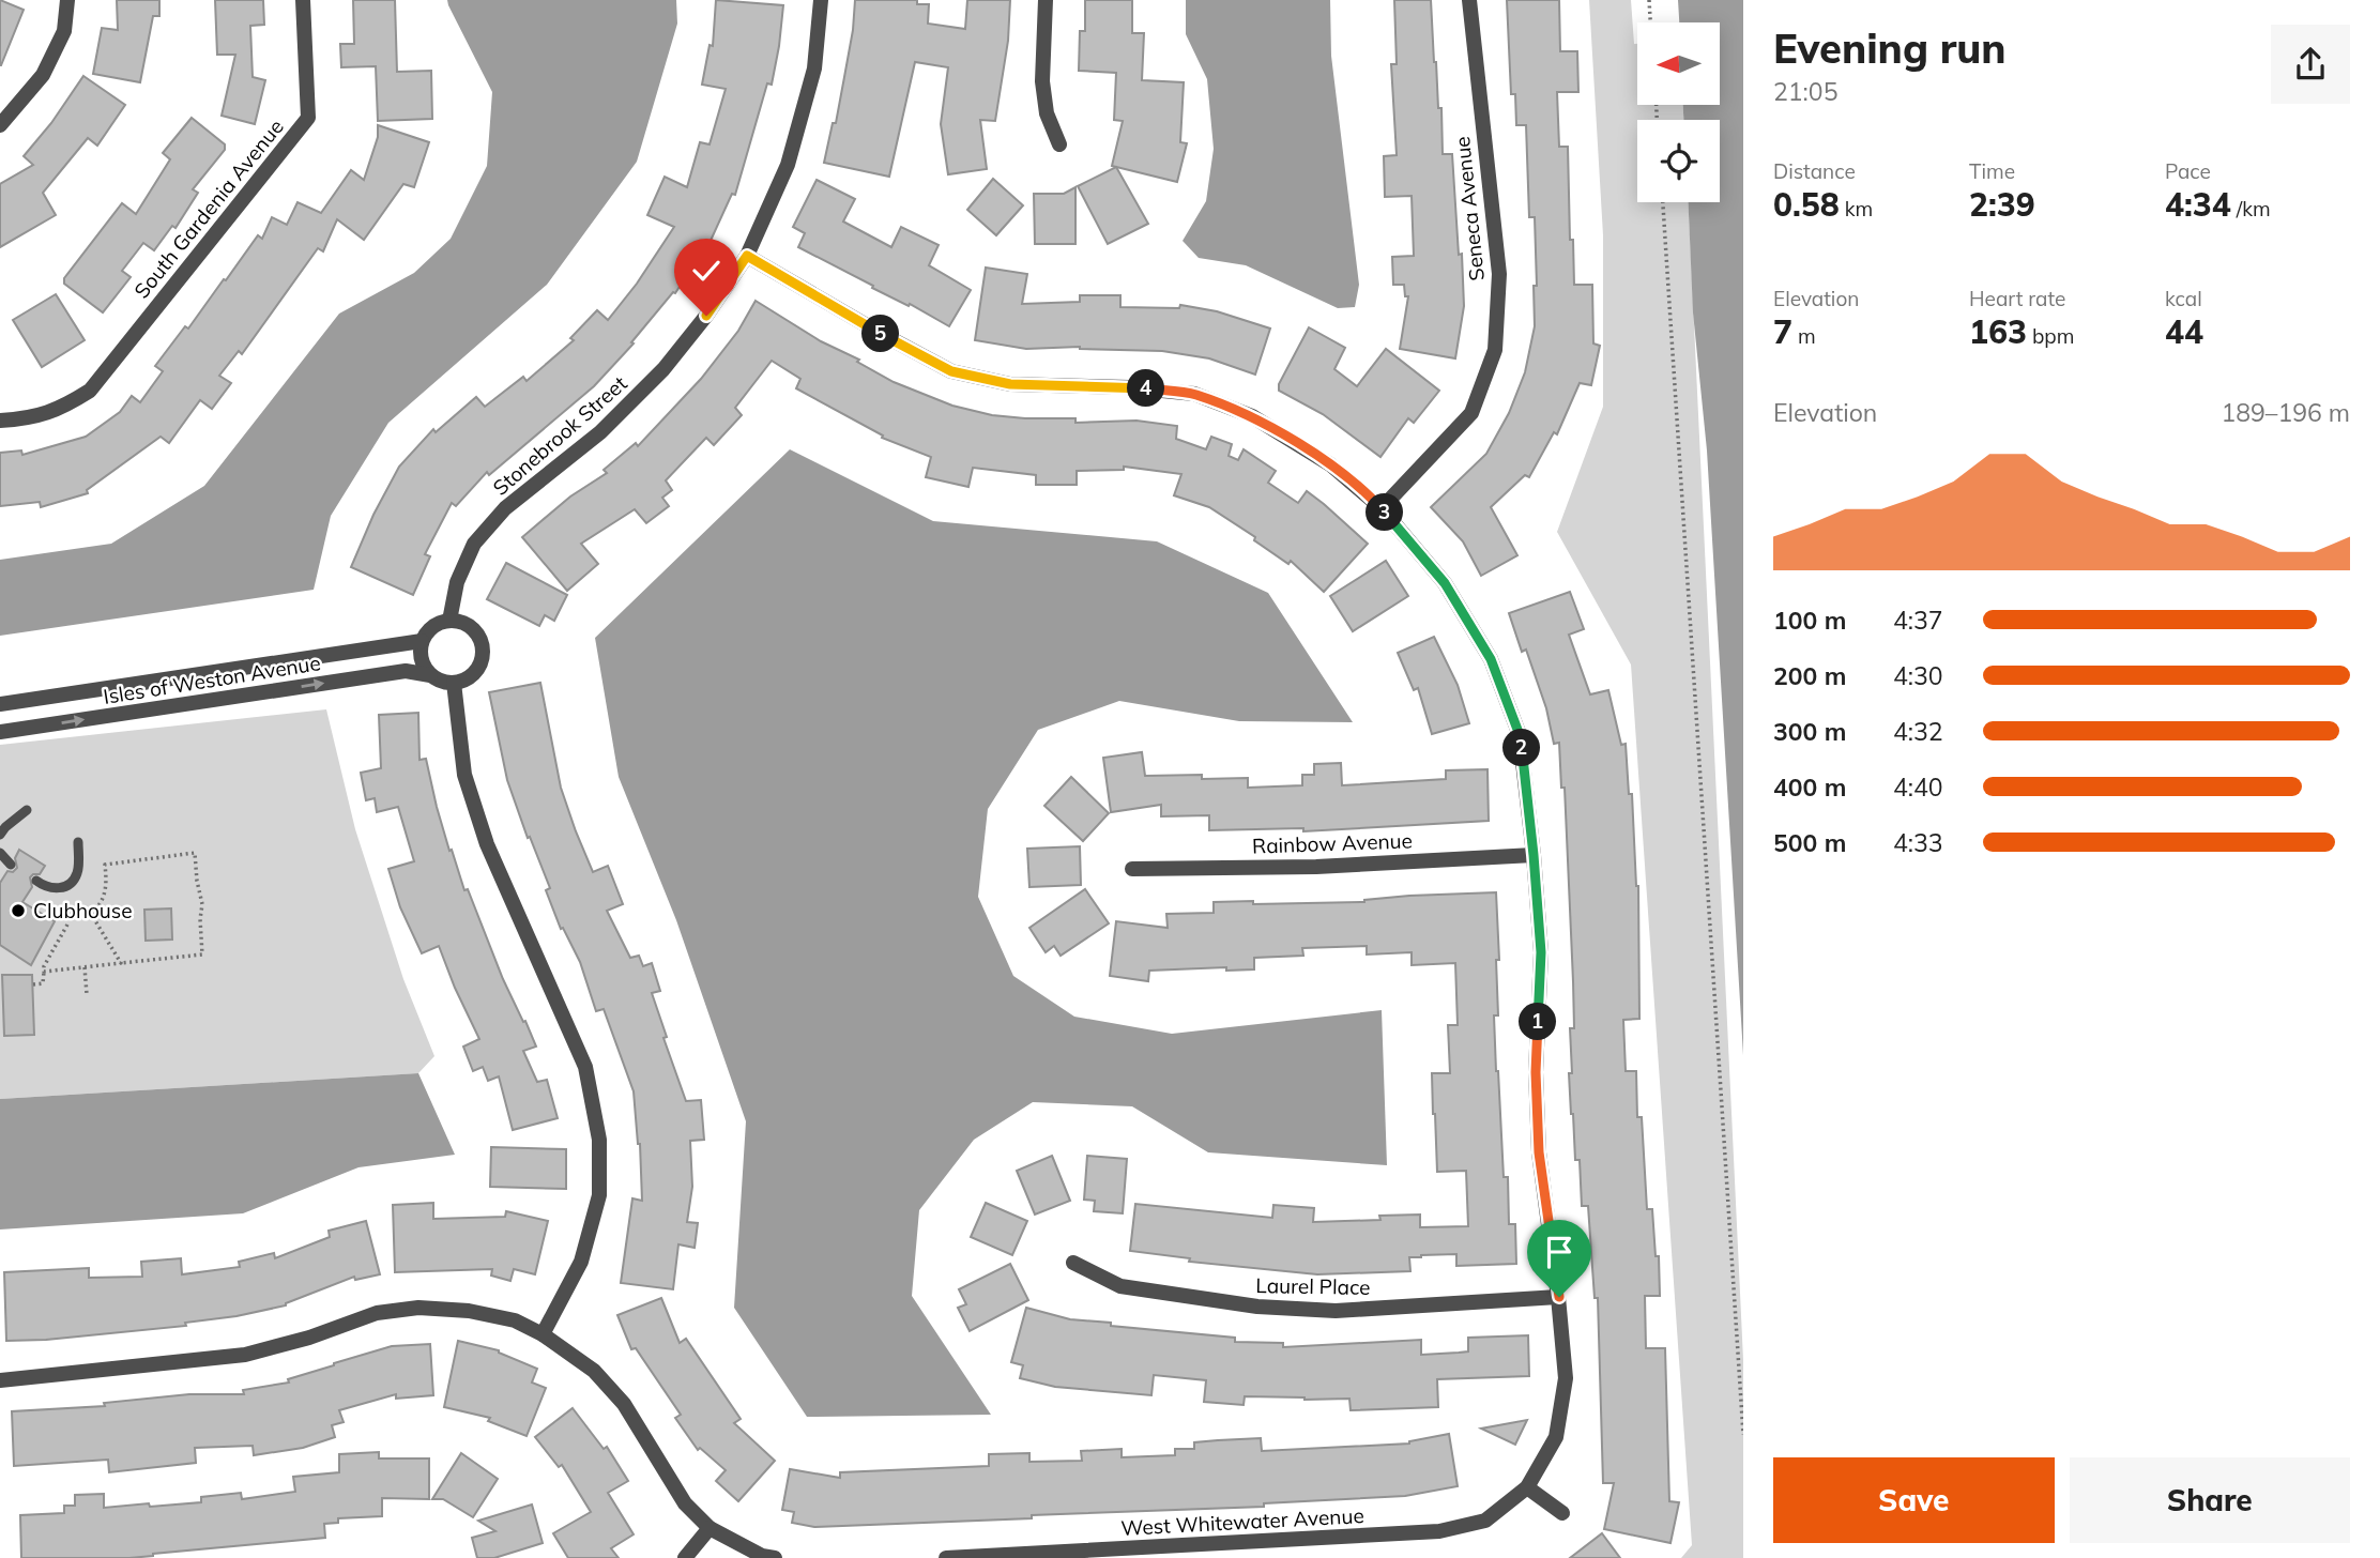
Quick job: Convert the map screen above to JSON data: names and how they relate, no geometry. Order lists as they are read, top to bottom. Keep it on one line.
{"streets":{"street":["South Gardenia Avenue","Seneca Avenue","Stonebrook Street","Isles of Weston Avenue","Rainbow Avenue","Laurel Place","West Whitewater Avenue"]},"crossings":[["Stonebrook Street","Isles of Weston Avenue"]],"places":["Clubhouse"],"north":"left","page":{"heading":["Evening run","21:05"],"stats":[["Distance","0.58 km"],["Time","2:39"],["Pace","4:34 /km"],["Elevation","7 m"],["Heart rate","163 bpm"],["kcal","44"]],"pins":["5","4","3","2","1"],"chart":["Elevation","189–196 m"],"list":[{"name":"100 m","note":"4:37"},{"name":"200 m","note":"4:30"},{"name":"300 m","note":"4:32"},{"name":"400 m","note":"4:40"},{"name":"500 m","note":"4:33"}],"buttons":["Save","Share"]}}
